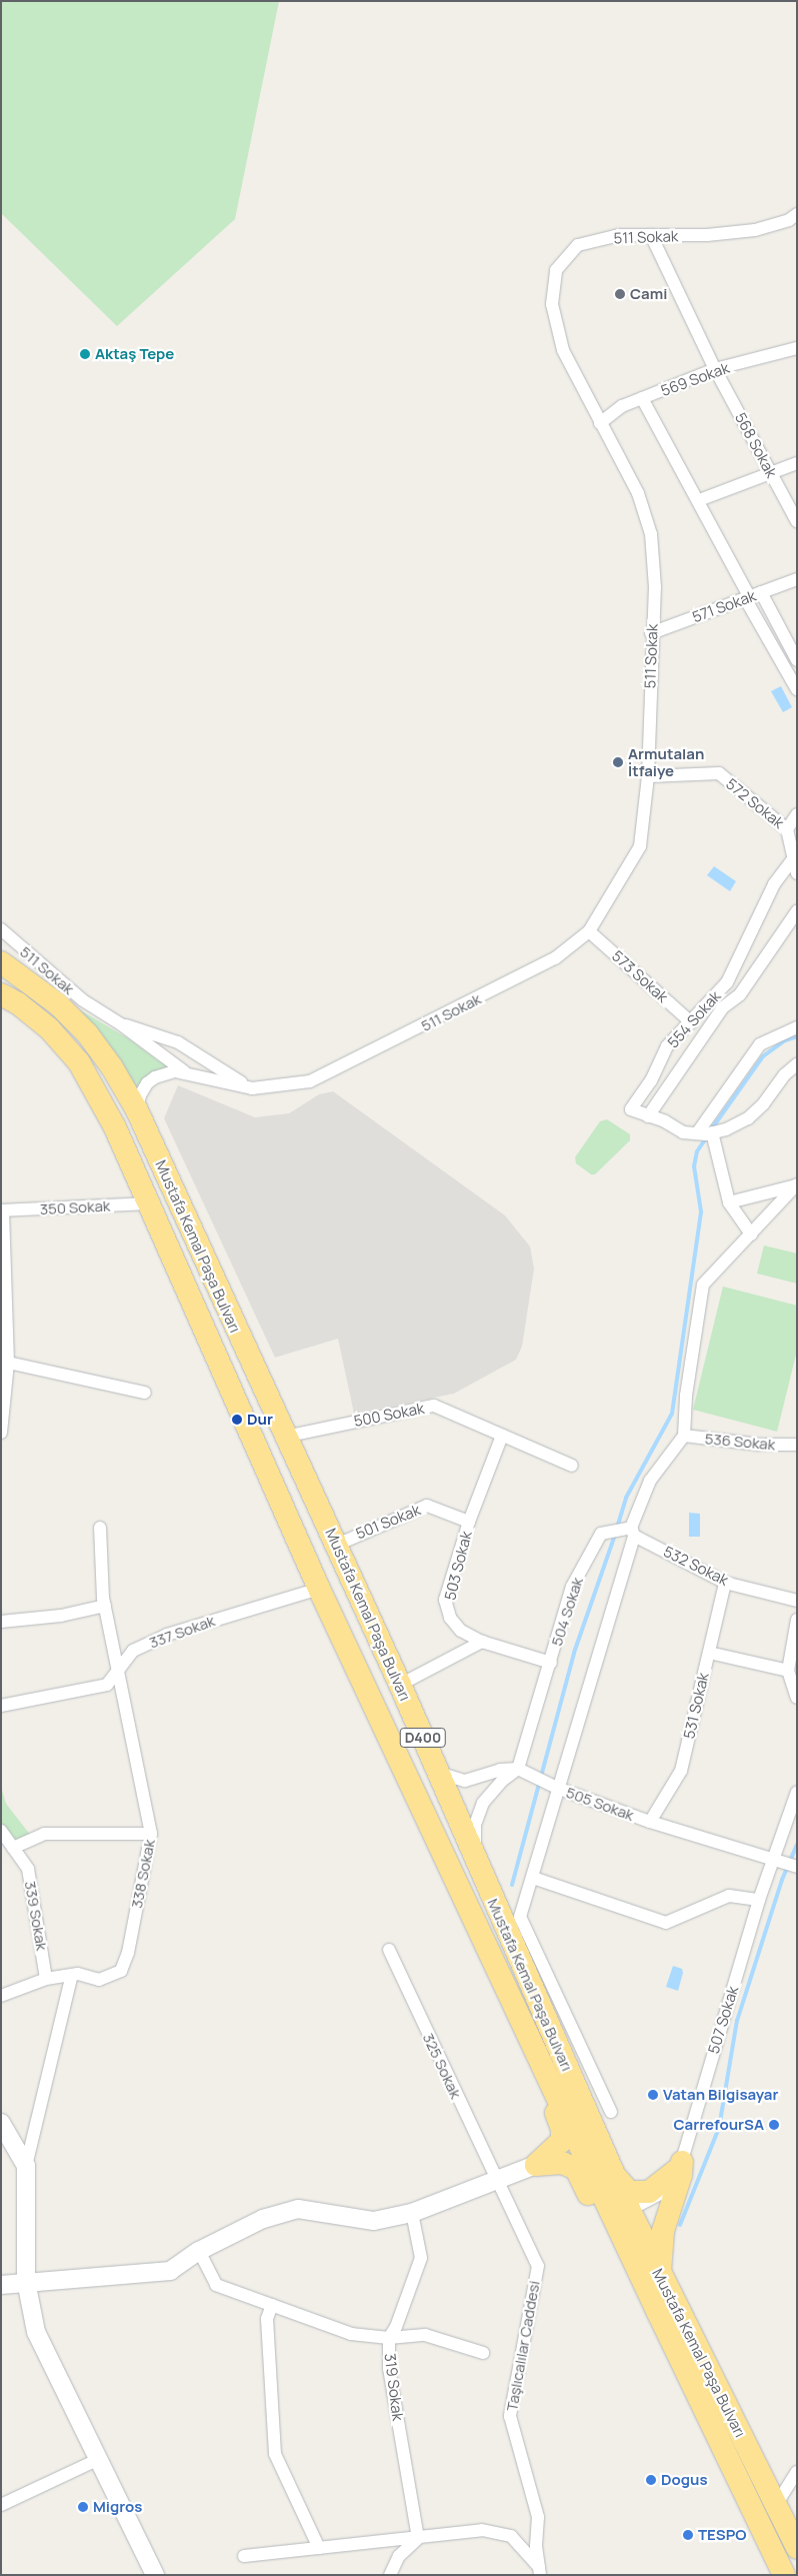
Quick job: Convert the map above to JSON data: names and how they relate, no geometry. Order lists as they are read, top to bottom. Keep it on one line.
{"streets":{"highway":["Mustafa Kemal Paşa Bulvarı","D400"],"street":["511 Sokak","569 Sokak","568 Sokak","571 Sokak","572 Sokak","573 Sokak","554 Sokak","350 Sokak","500 Sokak","536 Sokak","501 Sokak","503 Sokak","532 Sokak","504 Sokak","337 Sokak","531 Sokak","505 Sokak","338 Sokak","339 Sokak","507 Sokak","325 Sokak","Taşlıcalılar Caddesi","319 Sokak"]},"crossings":[["511 Sokak","569 Sokak"],["511 Sokak","568 Sokak"],["511 Sokak","571 Sokak"],["511 Sokak","572 Sokak"],["511 Sokak","573 Sokak"],["511 Sokak","Mustafa Kemal Paşa Bulvarı"],["569 Sokak","568 Sokak"],["572 Sokak","554 Sokak"],["573 Sokak","554 Sokak"],["350 Sokak","Mustafa Kemal Paşa Bulvarı"],["Mustafa Kemal Paşa Bulvarı","500 Sokak"],["Mustafa Kemal Paşa Bulvarı","501 Sokak"],["Mustafa Kemal Paşa Bulvarı","337 Sokak"],["Mustafa Kemal Paşa Bulvarı","507 Sokak"],["500 Sokak","503 Sokak"],["501 Sokak","503 Sokak"],["503 Sokak","504 Sokak"],["532 Sokak","504 Sokak"],["532 Sokak","531 Sokak"],["504 Sokak","505 Sokak"],["337 Sokak","338 Sokak"],["531 Sokak","505 Sokak"],["505 Sokak","507 Sokak"],["338 Sokak","339 Sokak"],["325 Sokak","Taşlıcalılar Caddesi"]],"places":["Cami","Aktaş Tepe","Armutalan İtfaiye","Dur","Vatan Bilgisayar","CarrefourSA","Dogus","Migros","TESPO"]}
